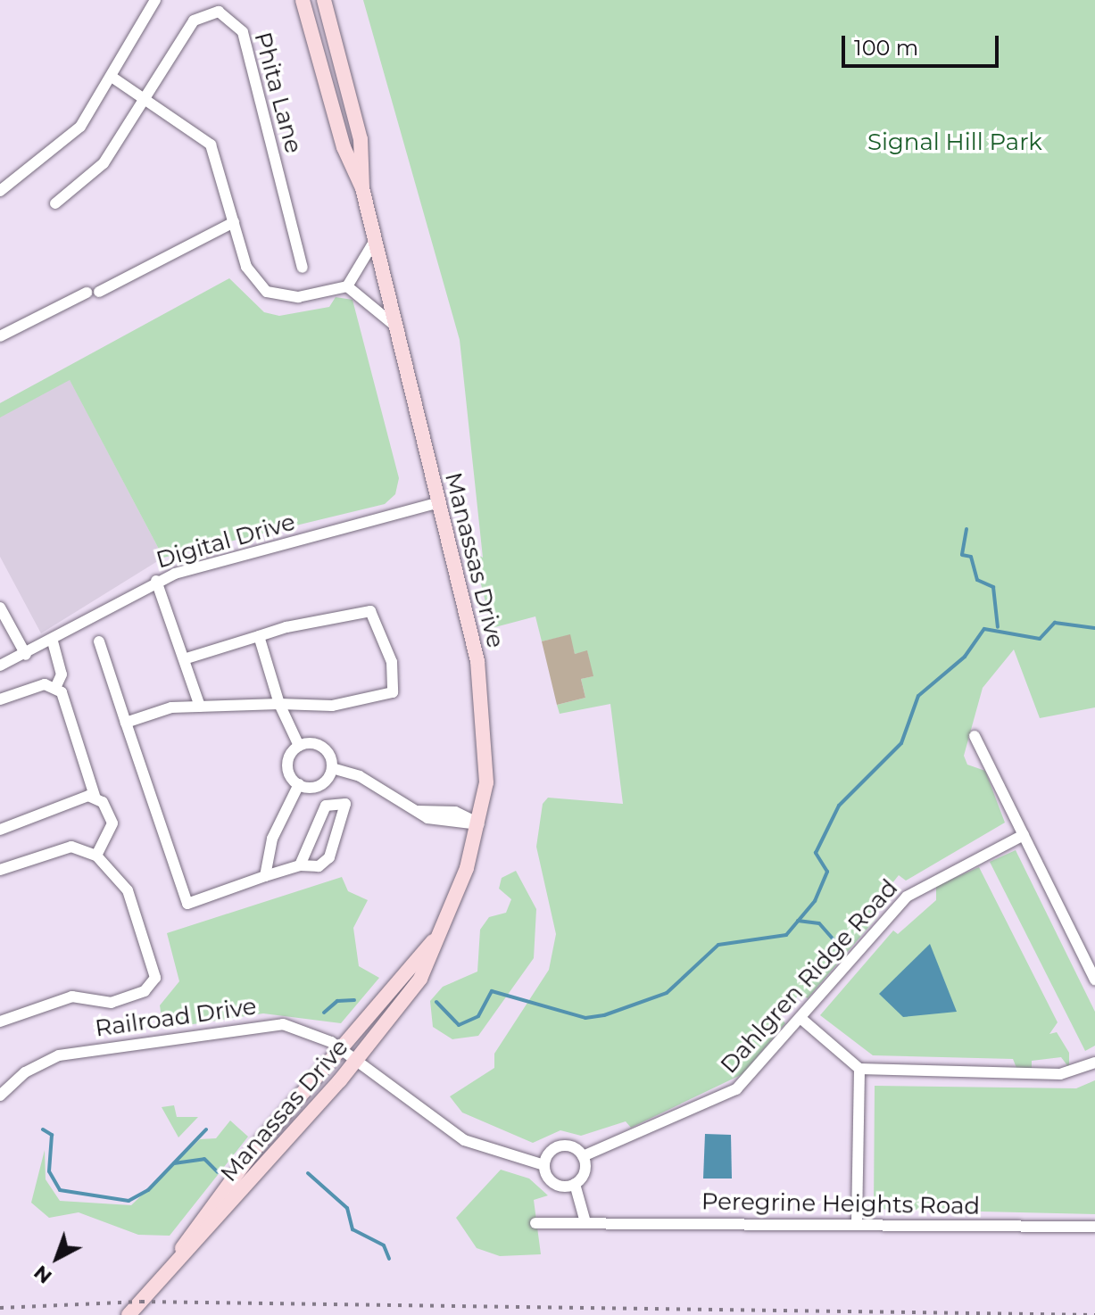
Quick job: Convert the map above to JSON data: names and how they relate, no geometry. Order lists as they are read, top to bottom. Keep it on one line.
{"streets":{"main road":["Manassas Drive"],"street":["Phita Lane","Digital Drive","Dahlgren Ridge Road","Railroad Drive","Peregrine Heights Road"]},"crossings":[["Digital Drive","Manassas Drive"],["Manassas Drive","Railroad Drive"],["Dahlgren Ridge Road","Railroad Drive"]],"parks":["Signal Hill Park"],"scale_bar":"100 m","north":"bottom left"}
